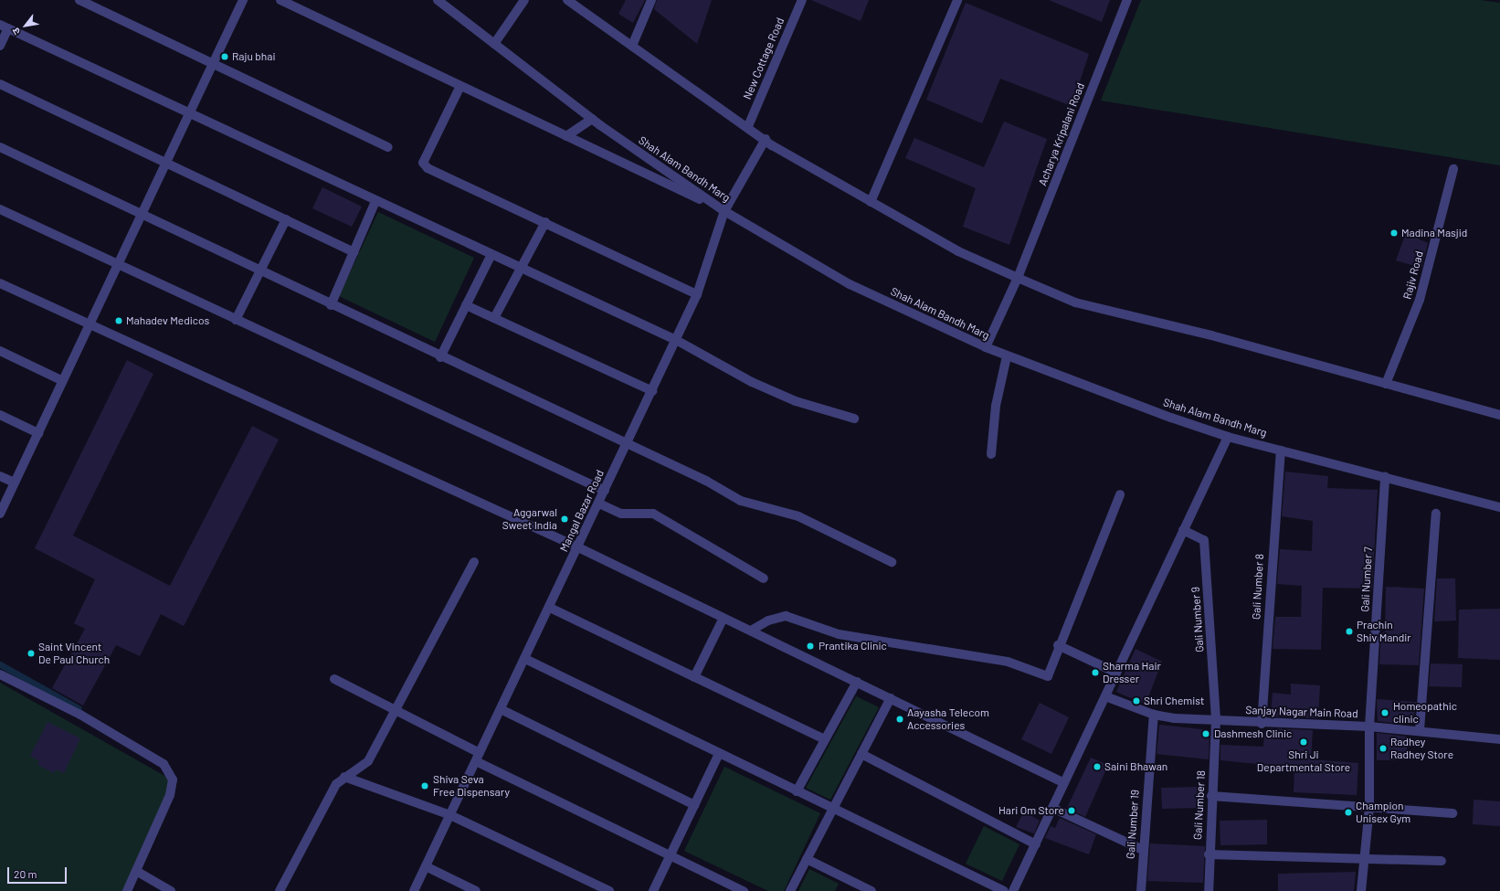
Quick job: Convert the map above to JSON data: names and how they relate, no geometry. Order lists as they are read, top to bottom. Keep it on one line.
{"streets":{"street":["New Cottage Road","Acharya Kripalani Road","Shah Alam Bandh Marg","Rajiv Road","Mangal Bazar Road","Gali Number 7","Gali Number 8","Gali Number 9","Sanjay Nagar Main Road","Gali Number 18","Gali Number 19"]},"crossings":[["Acharya Kripalani Road","Shah Alam Bandh Marg"],["Shah Alam Bandh Marg","Mangal Bazar Road"],["Shah Alam Bandh Marg","Gali Number 7"],["Shah Alam Bandh Marg","Gali Number 8"],["Gali Number 7","Sanjay Nagar Main Road"],["Gali Number 8","Sanjay Nagar Main Road"],["Gali Number 9","Sanjay Nagar Main Road"],["Gali Number 9","Gali Number 18"],["Sanjay Nagar Main Road","Gali Number 18"],["Sanjay Nagar Main Road","Gali Number 19"]],"places":["Raju bhai","Madina Masjid","Mahadev Medicos","Aggarwal Sweet India","Prachin Shiv Mandir","Prantika Clinic","Saint Vincent De Paul Church","Sharma Hair Dresser","Shri Chemist","Homeopathic clinic","Aayasha Telecom Accessories","Dashmesh Clinic","Shri Ji Departmental Store","Radhey Radhey Store","Saini Bhawan","Shiva Seva Free Dispensary","Hari Om Store","Champion Unisex Gym"],"scale_bar":"20 m","north":"bottom left"}
